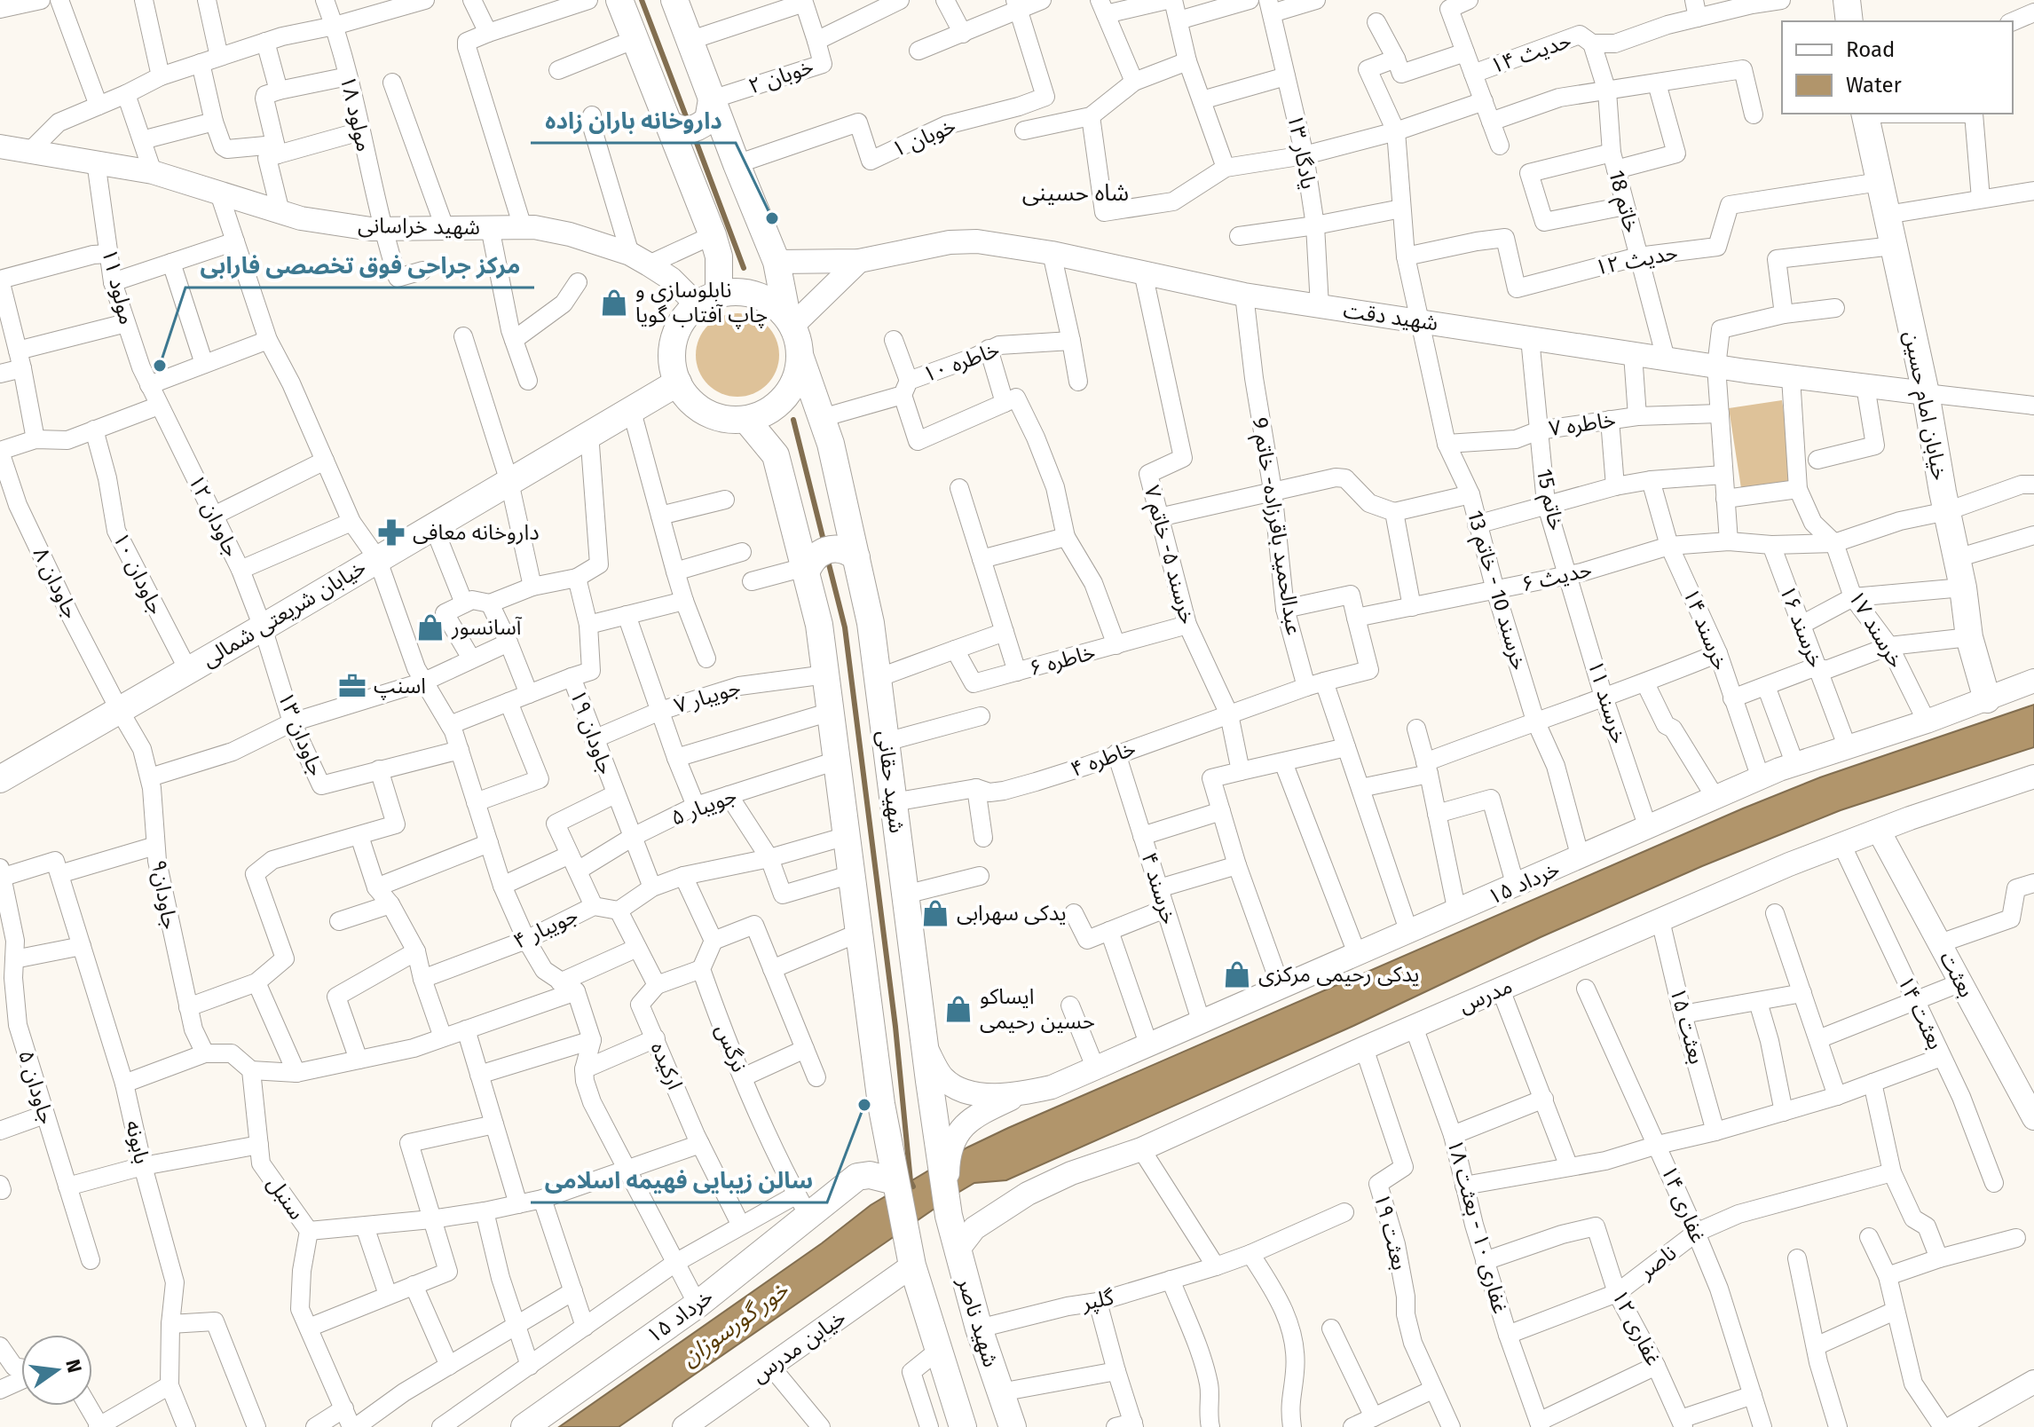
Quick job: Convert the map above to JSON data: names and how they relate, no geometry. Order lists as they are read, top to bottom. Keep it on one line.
{"streets":{"main road":["خیابان امام حسین","خیابان شریعتی شمالی","شهید حقانی","۱۵ خرداد","شهید ناصر"],"street":["حدیث ۱۴","خوبان ۲","مولود ۱۸","خوبان ۱","یادگار ۱۳","خاتم 18","شهید خراسانی","حدیث ۱۲","مولود ۱۱","شهید دقت","خاطره ۱۰","خاطره ۷","خاتم 15","جاودان ۱۲","عبدالحمید باقرزاده- خاتم 9","خرسند ۵- خاتم ۷","جاودان ۱۰","حدیث ۶","جاودان ۸","خرسند 10 - خاتم 13","خرسند ۱۶","خرسند ۱۴","خرسند ۱۷","خاطره ۶","جویبار ۷","خرسند ۱۱","جاودان ۱۹","جاودان ۱۳","خاطره ۴","جویبار ۵","خرسند ۴","جاودان۹","جویبار ۴","بعثت","مدرس","بعثت ۱۴","بعثت ۱۵","نرگس","ارکیده","جاودان ۵","بابونه","سنبل","غفاری ۱۴","غفاری ۱۰ - بعثت ۱۸","بعثت ۱۹","ناصر","گلپر","غفاری ۱۲","خیابن مدرس"]},"crossings":[["حدیث ۱۴","خاتم 18"],["مولود ۱۸","شهید خراسانی"],["یادگار ۱۳","شهید دقت"],["خاتم 18","حدیث ۱۲"],["خاتم 18","شهید دقت"],["شهید خراسانی","مولود ۱۱"],["شهید خراسانی","خیابان شریعتی شمالی"],["شهید خراسانی","شهید حقانی"],["حدیث ۱۲","خیابان امام حسین"],["حدیث ۱۲","خرسند 10 - خاتم 13"],["مولود ۱۱","جاودان ۱۲"],["مولود ۱۱","جاودان ۸"],["شهید دقت","خیابان امام حسین"],["شهید دقت","خاتم 15"],["شهید دقت","عبدالحمید باقرزاده- خاتم 9"],["شهید دقت","خرسند ۵- خاتم ۷"],["شهید دقت","خرسند 10 - خاتم 13"],["شهید دقت","خرسند ۱۷"],["خاطره ۱۰","شهید حقانی"],["خیابان امام حسین","۱۵ خرداد"],["خاطره ۷","خاتم 15"],["خاطره ۷","خرسند 10 - خاتم 13"],["خاتم 15","حدیث ۶"],["خاتم 15","خرسند ۱۱"],["جاودان ۱۲","جاودان ۸"],["جاودان ۱۲","خیابان شریعتی شمالی"],["جاودان ۱۲","جاودان ۱۳"],["عبدالحمید باقرزاده- خاتم 9","خاطره ۴"],["عبدالحمید باقرزاده- خاتم 9","۱۵ خرداد"],["خرسند ۵- خاتم ۷","خاطره ۶"],["خرسند ۵- خاتم ۷","خاطره ۴"],["جاودان ۱۰","جاودان ۸"],["جاودان ۱۰","خیابان شریعتی شمالی"],["حدیث ۶","خرسند 10 - خاتم 13"],["حدیث ۶","خرسند ۱۴"],["حدیث ۶","خرسند ۱۱"],["جاودان ۸","خیابان شریعتی شمالی"],["جاودان ۸","جاودان۹"],["خرسند 10 - خاتم 13","۱۵ خرداد"],["خیابان شریعتی شمالی","جاودان ۱۳"],["خیابان شریعتی شمالی","شهید حقانی"],["خیابان شریعتی شمالی","جاودان۹"],["خرسند ۱۶","۱۵ خرداد"],["خرسند ۱۴","۱۵ خرداد"],["خرسند ۱۷","۱۵ خرداد"],["جویبار ۷","جاودان ۱۹"],["خرسند ۱۱","۱۵ خرداد"],["جاودان ۱۹","جویبار ۵"],["خاطره ۴","شهید حقانی"],["خاطره ۴","خرسند ۴"],["شهید حقانی","شهید ناصر"],["۱۵ خرداد","خرسند ۴"],["۱۵ خرداد","نرگس"],["بعثت","مدرس"],["مدرس","بعثت ۱۴"],["مدرس","بعثت ۱۵"],["مدرس","غفاری ۱۰ - بعثت ۱۸"],["مدرس","بعثت ۱۹"],["مدرس","شهید ناصر"],["غفاری ۱۴","ناصر"],["غفاری ۱۰ - بعثت ۱۸","ناصر"],["غفاری ۱۰ - بعثت ۱۸","غفاری ۱۲"],["ناصر","غفاری ۱۲"],["گلپر","شهید ناصر"]],"districts":["شاه حسینی"],"water":["خور گورسوزان"],"places":{"other":["داروخانه باران زاده","مرکز جراحی فوق تخصصی فارابی","سالن زیبایی فهیمه اسلامی"],"shop":["نابلوسازی و چاپ آفتاب گویا","آسانسور","یدکی سهرابی","یدکی رحیمی مرکزی","ایساکو حسین رحیمی"],"pharmacy":["داروخانه معافی"],"office":["اسنپ"]},"legend":["Road","Water"],"north":"right"}
